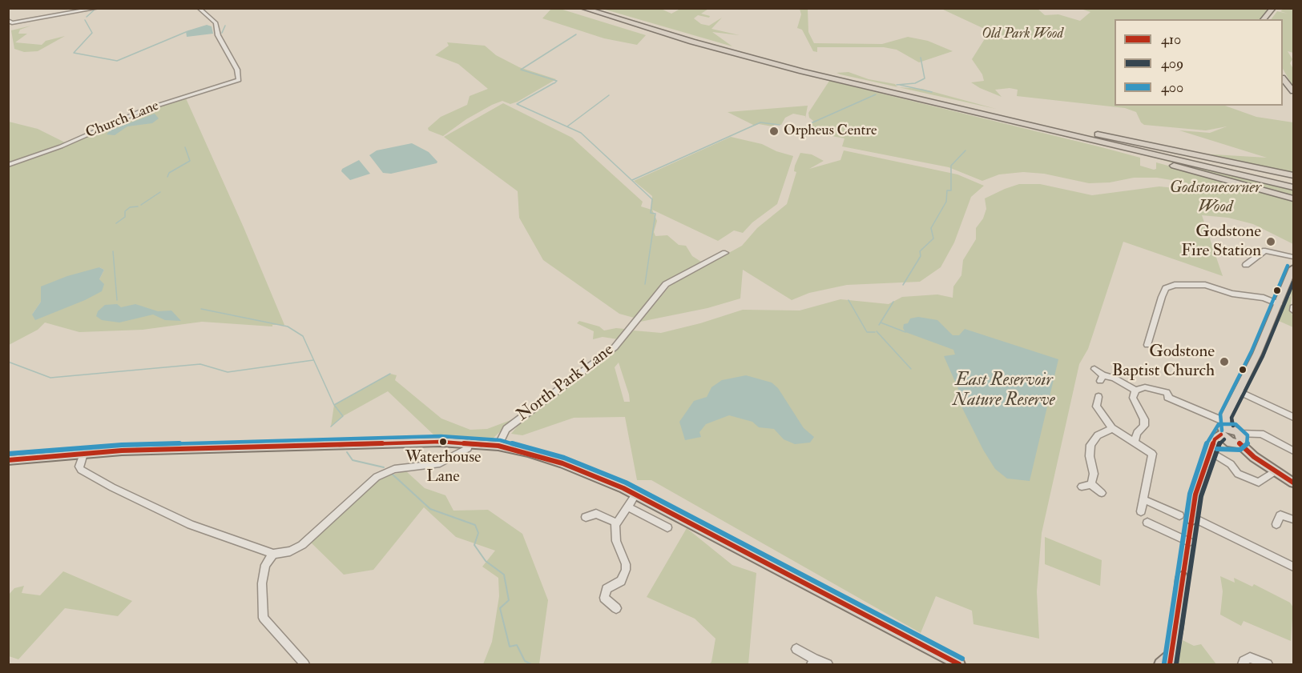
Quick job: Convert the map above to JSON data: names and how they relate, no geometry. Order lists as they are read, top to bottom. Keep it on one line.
{"streets":{"street":["Church Lane","North Park Lane"]},"water":["East Reservoir Nature Reserve"],"parks":["Old Park Wood","Godstonecorner Wood"],"places":["Orpheus Centre","Godstone Fire Station","Godstone Baptist Church","Waterhouse Lane"],"lines":["transit line 400","transit line 409","transit line 410"],"legend":["410","409","400"]}
